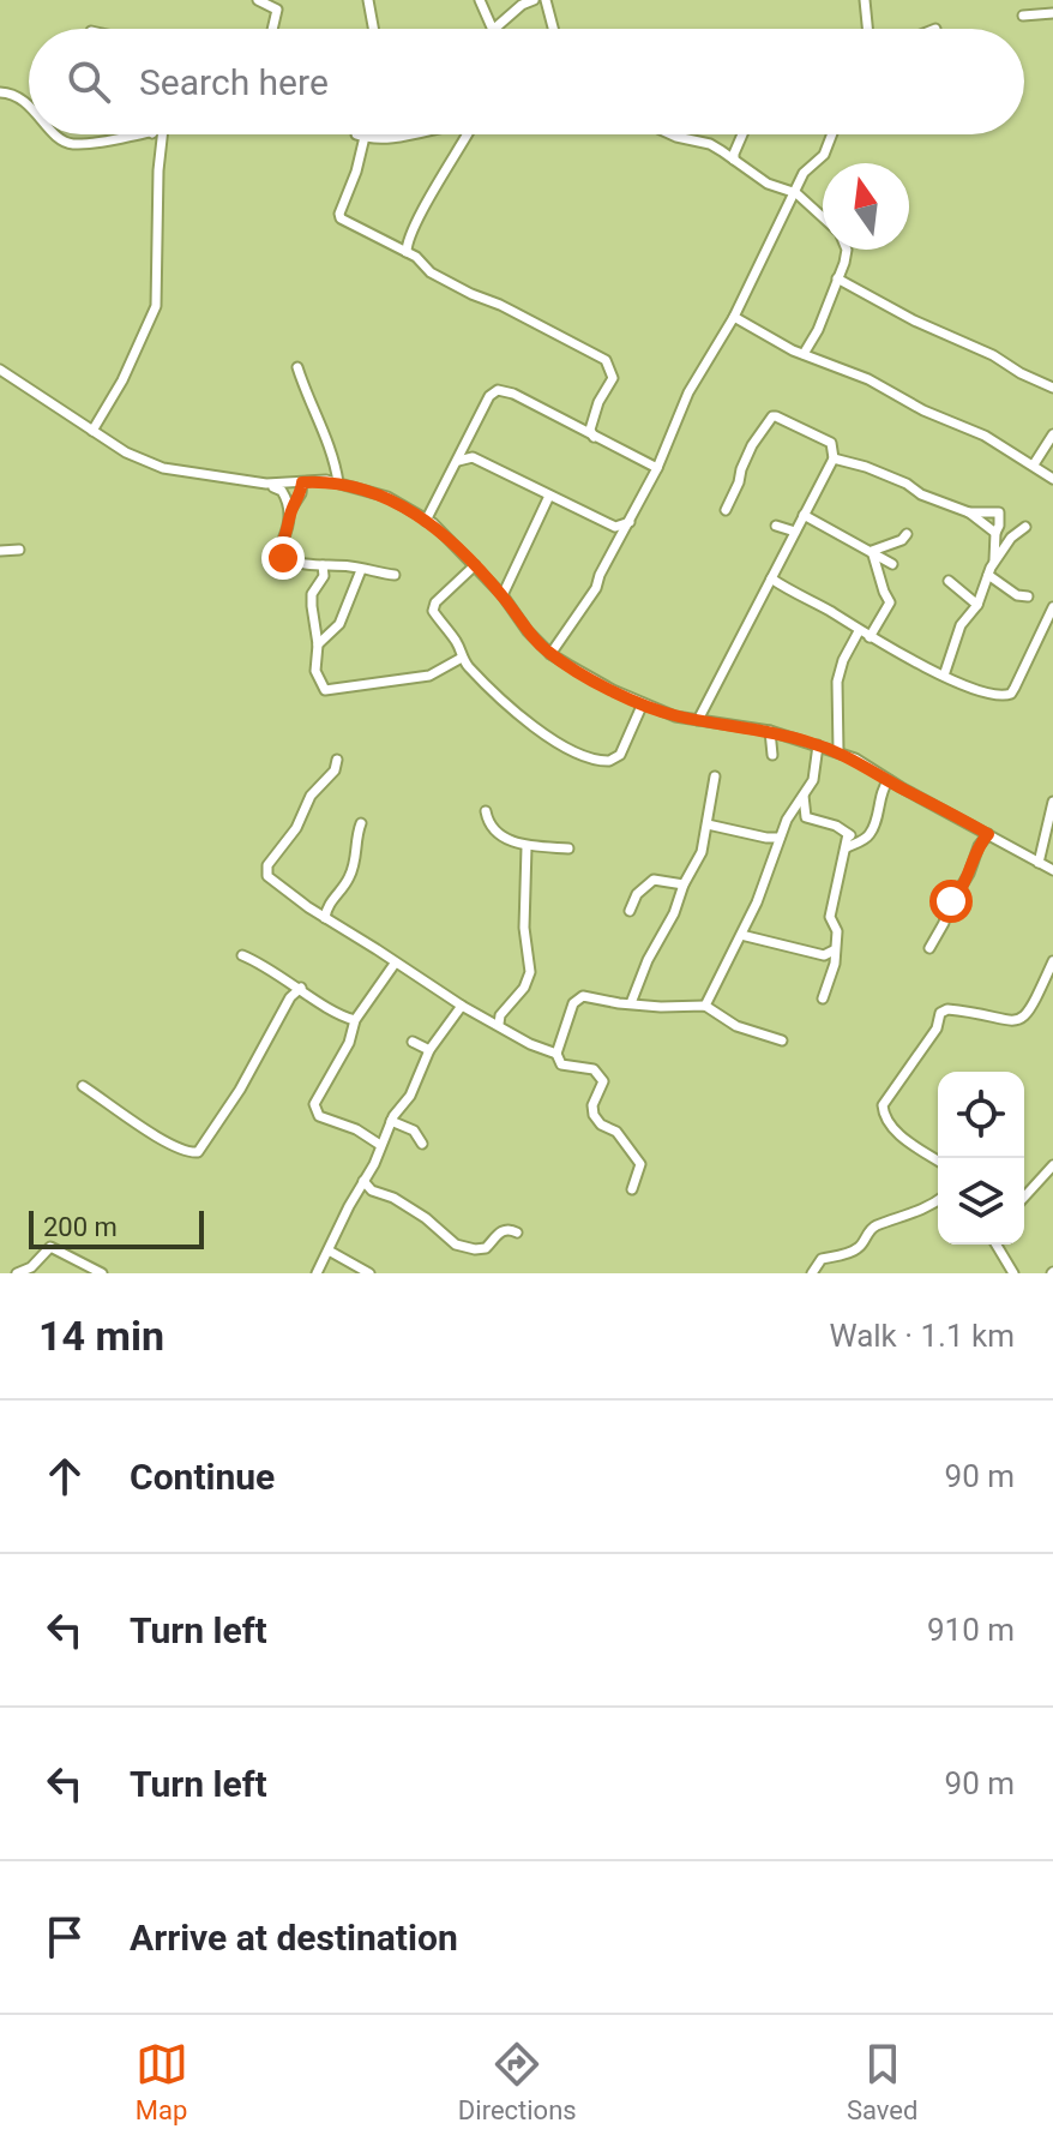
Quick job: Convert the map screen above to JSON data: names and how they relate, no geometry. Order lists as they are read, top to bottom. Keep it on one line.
{"scale_bar":"200 m","north":"top","page":{"search":"Search here","scale":"200 m","heading":["14 min","Walk · 1.1 km"],"list":[["Continue","90 m"],["Turn left","910 m"],["Turn left","90 m"],"Arrive at destination"],"nav":["Map","Directions","Saved"]}}
